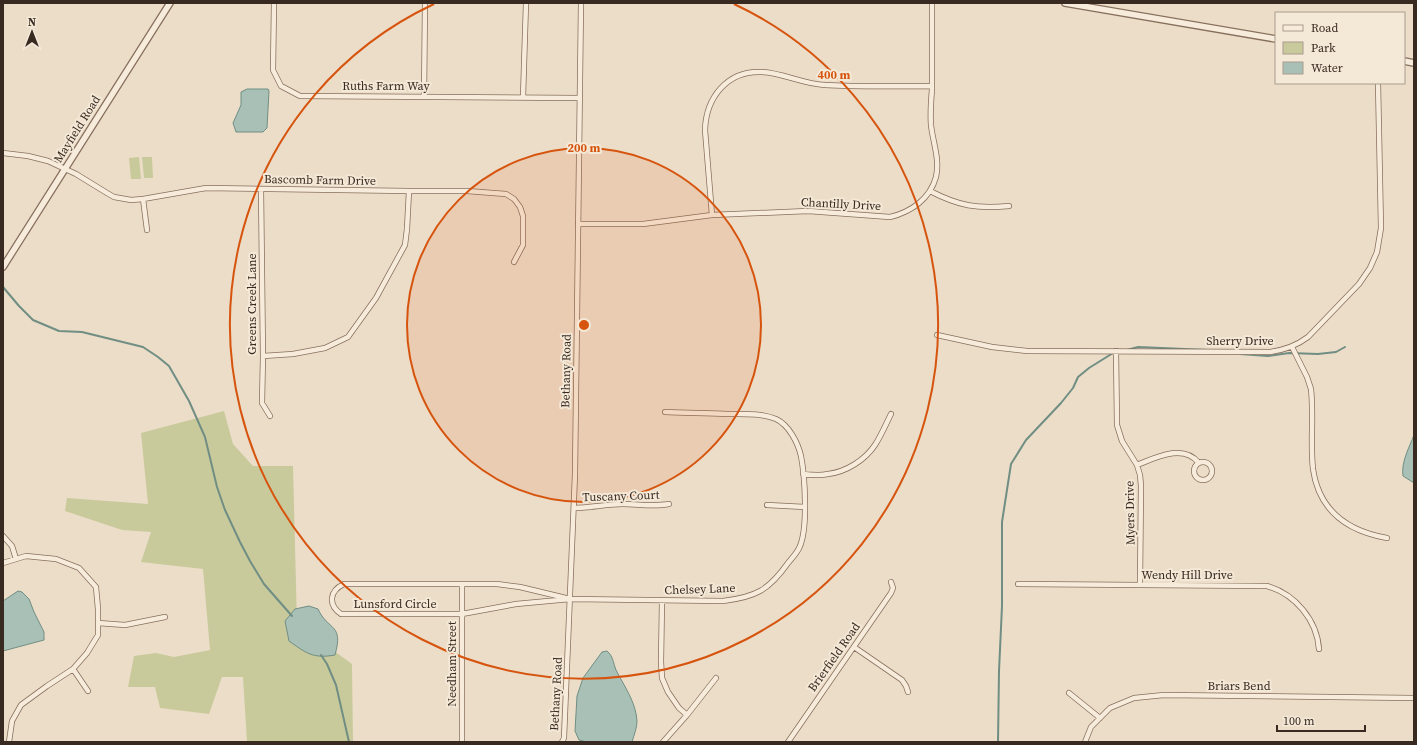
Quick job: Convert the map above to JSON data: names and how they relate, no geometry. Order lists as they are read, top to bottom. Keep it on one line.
{"streets":{"street":["Ruths Farm Way","Mayfield Road","Bascomb Farm Drive","Chantilly Drive","Greens Creek Lane","Sherry Drive","Bethany Road","Tuscany Court","Myers Drive","Wendy Hill Drive","Chelsey Lane","Lunsford Circle","Brierfield Road","Needham Street","Briars Bend"]},"crossings":[["Ruths Farm Way","Bethany Road"],["Mayfield Road","Bascomb Farm Drive"],["Bascomb Farm Drive","Greens Creek Lane"],["Chantilly Drive","Bethany Road"],["Sherry Drive","Myers Drive"],["Bethany Road","Tuscany Court"],["Bethany Road","Chelsey Lane"],["Bethany Road","Lunsford Circle"],["Myers Drive","Wendy Hill Drive"],["Chelsey Lane","Lunsford Circle"],["Lunsford Circle","Needham Street"]],"legend":["Road","Park","Water"],"scale_bar":"100 m","north":"top","rings":["400 m","200 m"]}
